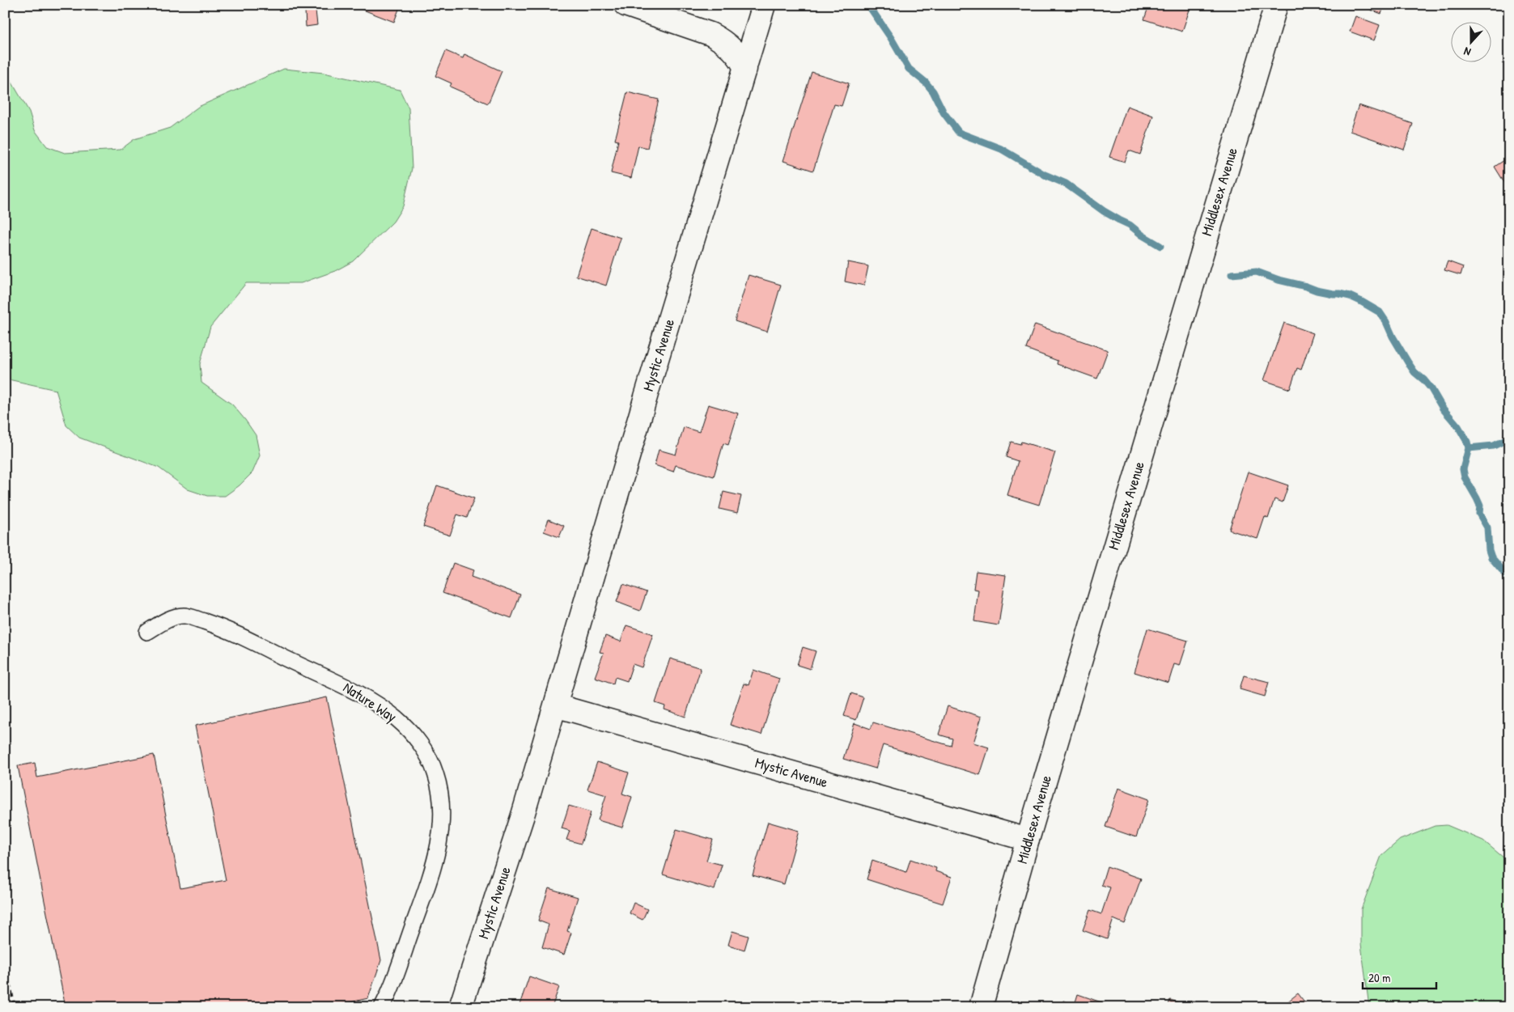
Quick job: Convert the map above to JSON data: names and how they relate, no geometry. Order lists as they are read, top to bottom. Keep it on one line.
{"streets":{"street":["Middlesex Avenue","Mystic Avenue"],"lane":["Nature Way"]},"crossings":[["Middlesex Avenue","Mystic Avenue"]],"scale_bar":"20 m","north":"bottom"}
